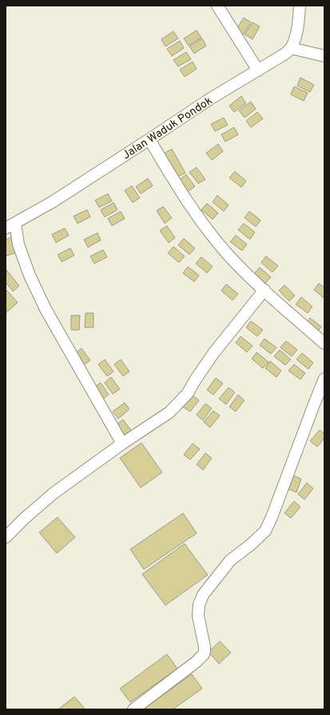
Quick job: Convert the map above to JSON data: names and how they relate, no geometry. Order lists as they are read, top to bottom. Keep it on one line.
{"streets":{"street":["Jalan Waduk Pondok"]}}
